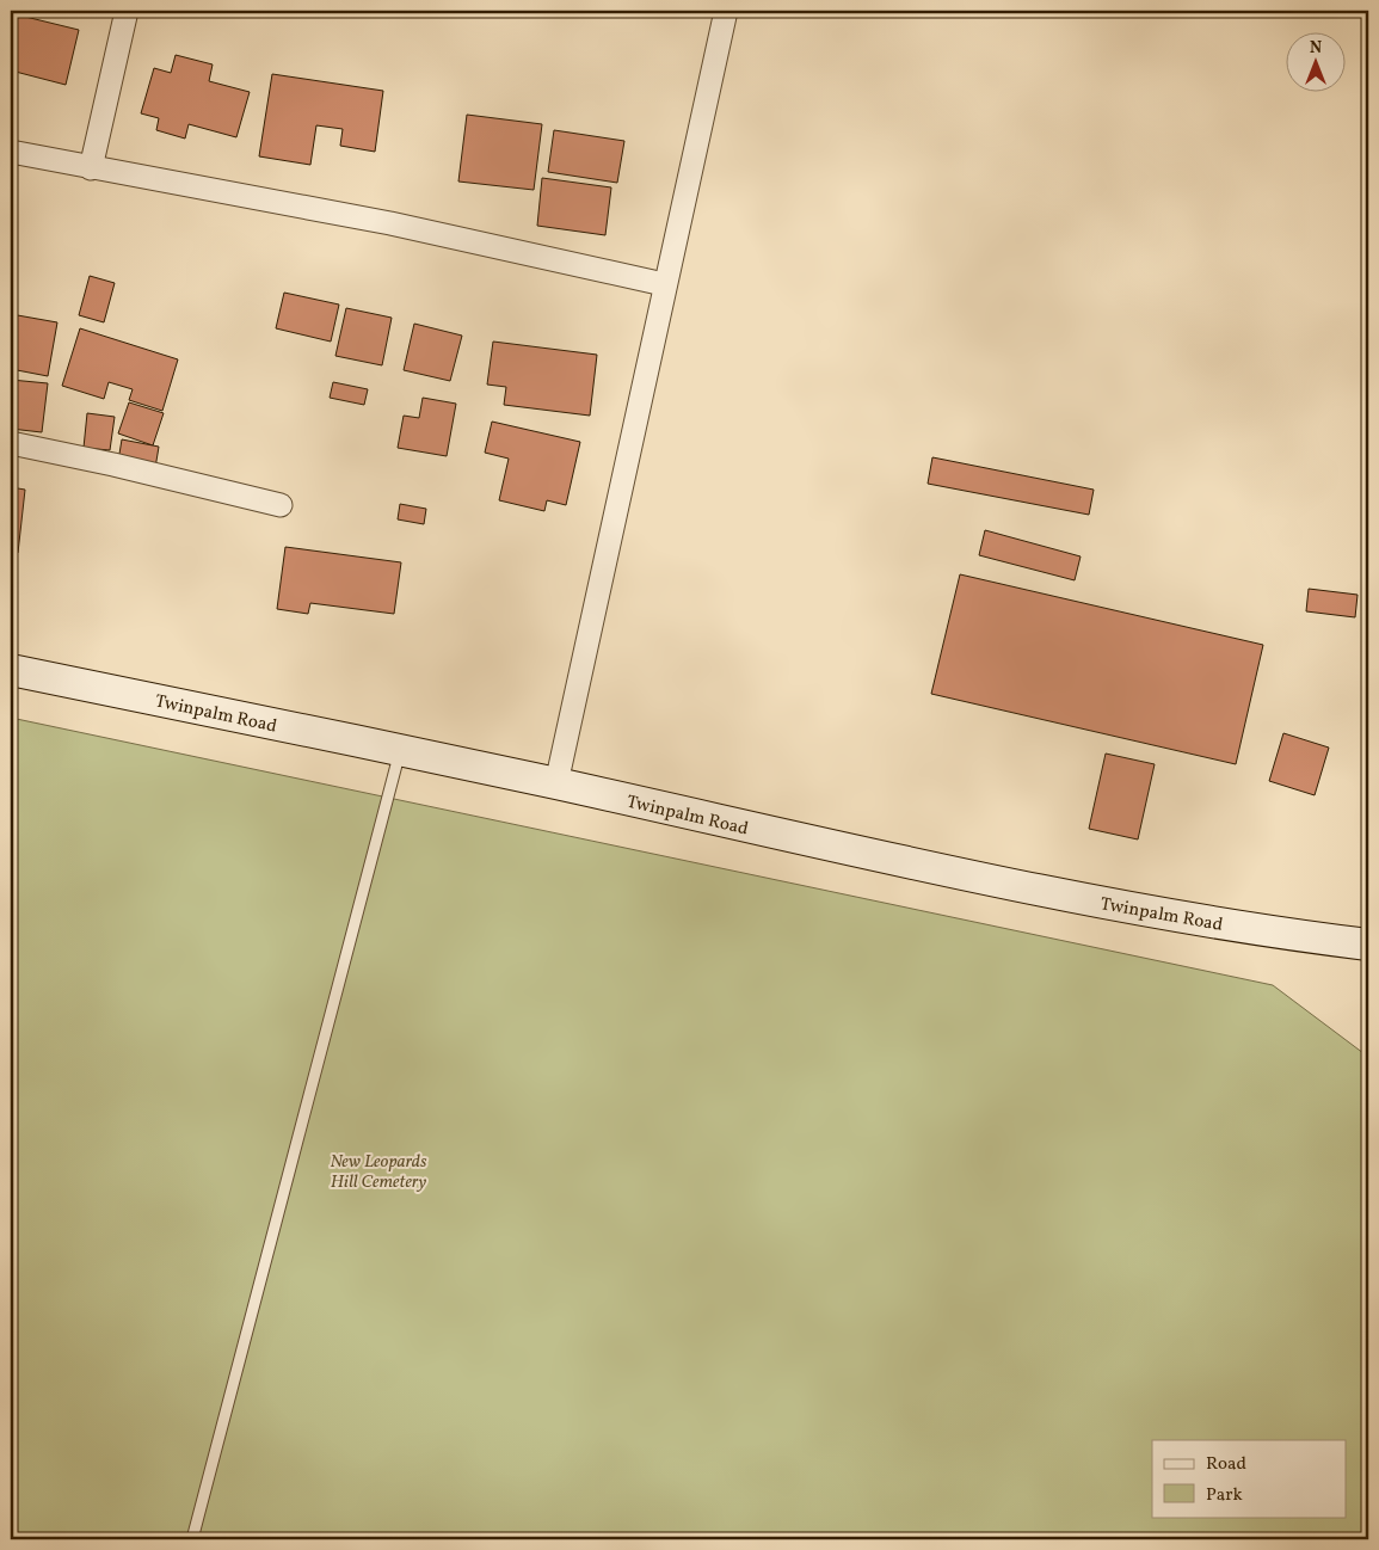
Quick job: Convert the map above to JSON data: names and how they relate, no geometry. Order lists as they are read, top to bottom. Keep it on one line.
{"streets":{"main road":["Twinpalm Road"]},"parks":["New Leopards Hill Cemetery"],"legend":["Road","Park"],"north":"top"}
